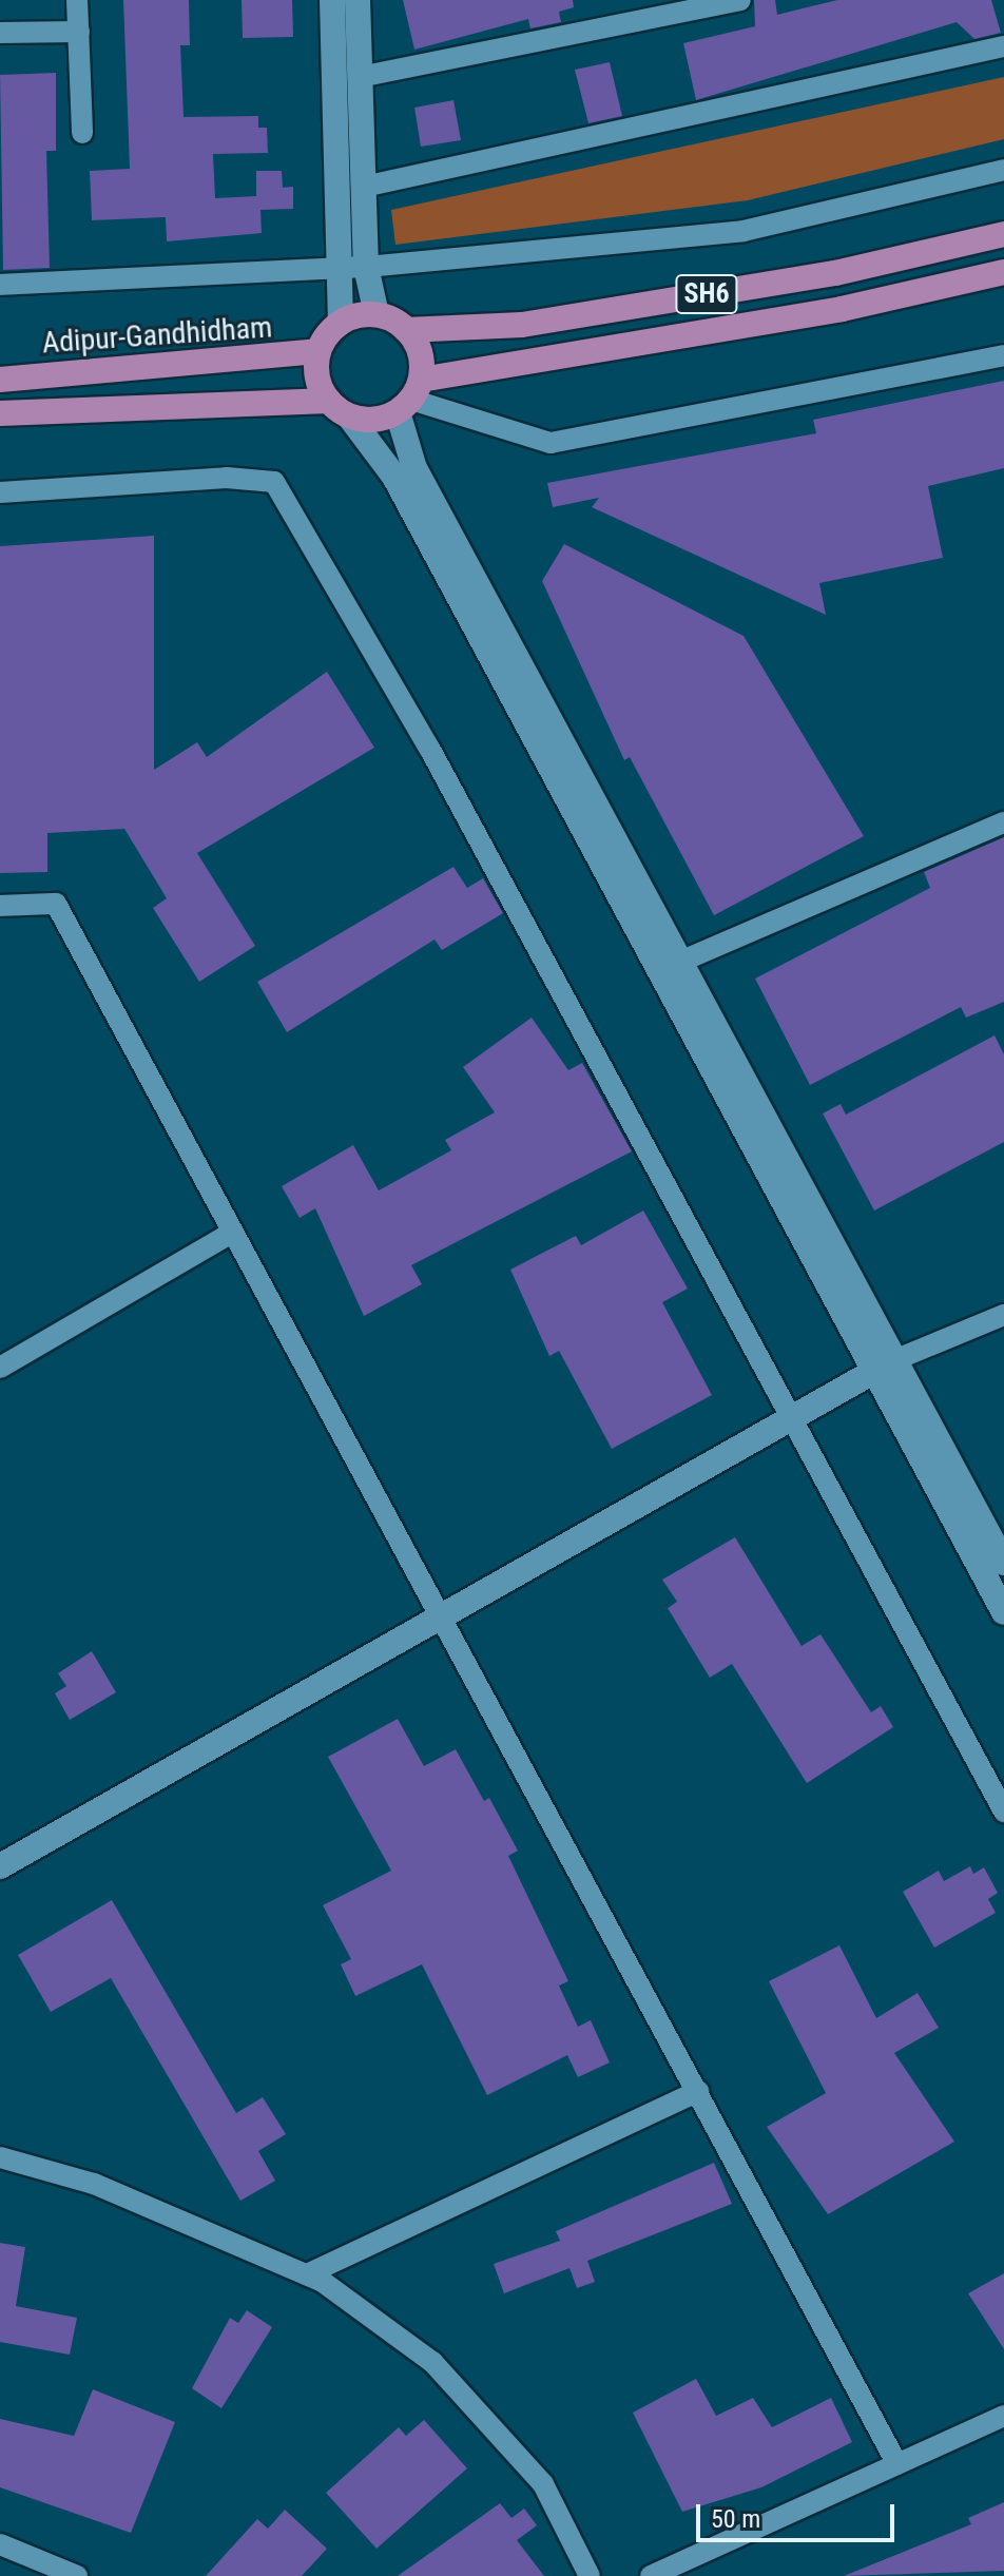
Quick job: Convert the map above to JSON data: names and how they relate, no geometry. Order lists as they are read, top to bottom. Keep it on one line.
{"streets":{"main road":["SH6","Adipur-Gandhidham"]},"crossings":[["SH6","Adipur-Gandhidham"]],"scale_bar":"50 m"}
